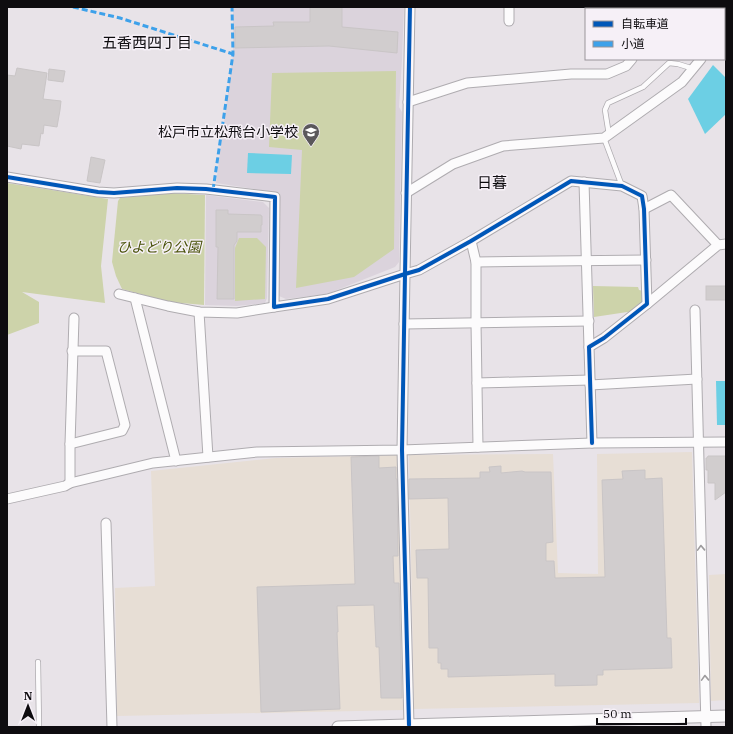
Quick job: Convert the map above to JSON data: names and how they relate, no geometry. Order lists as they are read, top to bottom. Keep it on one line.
{"districts":["五香西四丁目","日暮"],"parks":["ひよどり公園"],"places":{"school or university":["松戸市立松飛台小学校"]},"legend":["自転車道","小道"],"scale_bar":"50 m","north":"top"}
